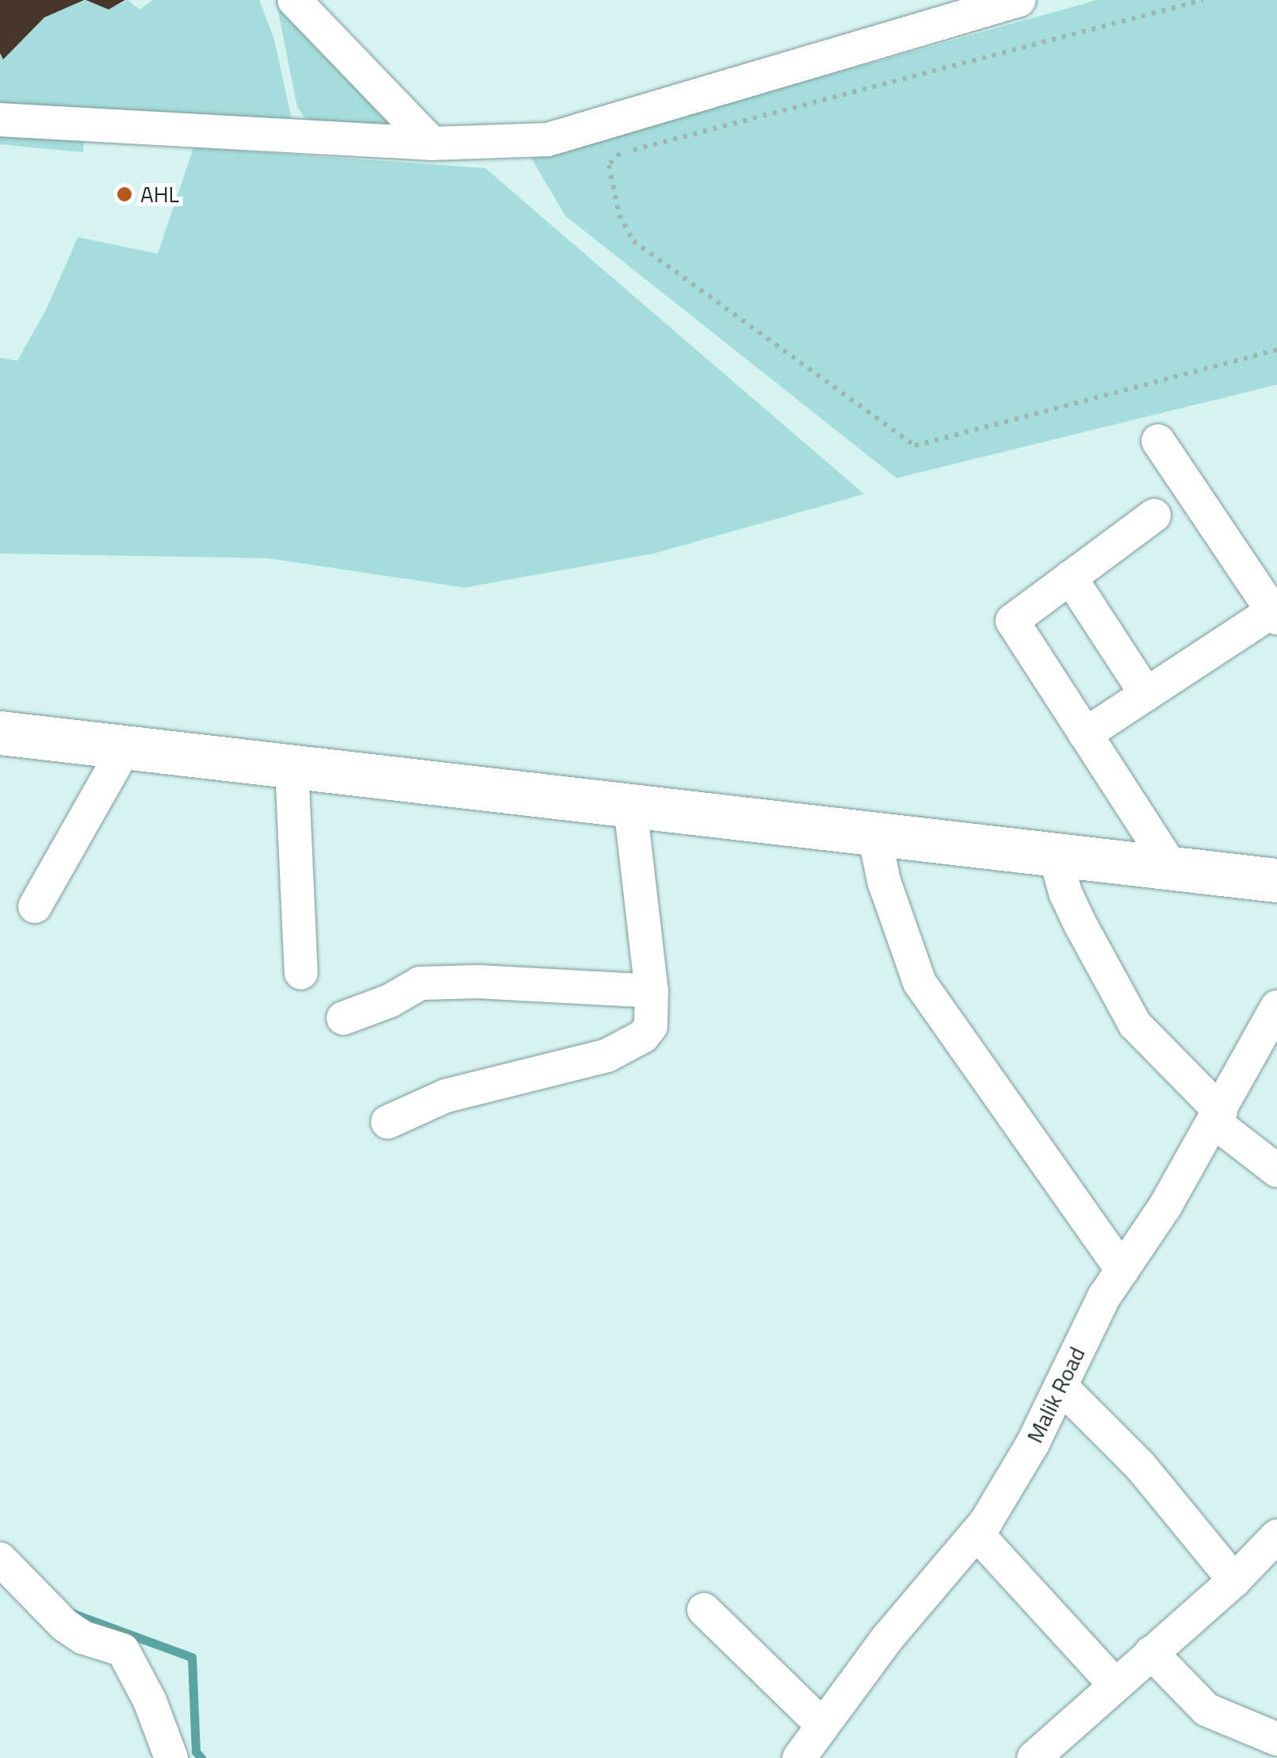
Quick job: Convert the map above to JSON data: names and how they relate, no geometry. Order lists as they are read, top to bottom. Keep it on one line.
{"streets":{"street":["Malik Road"]},"places":["AHL"]}
